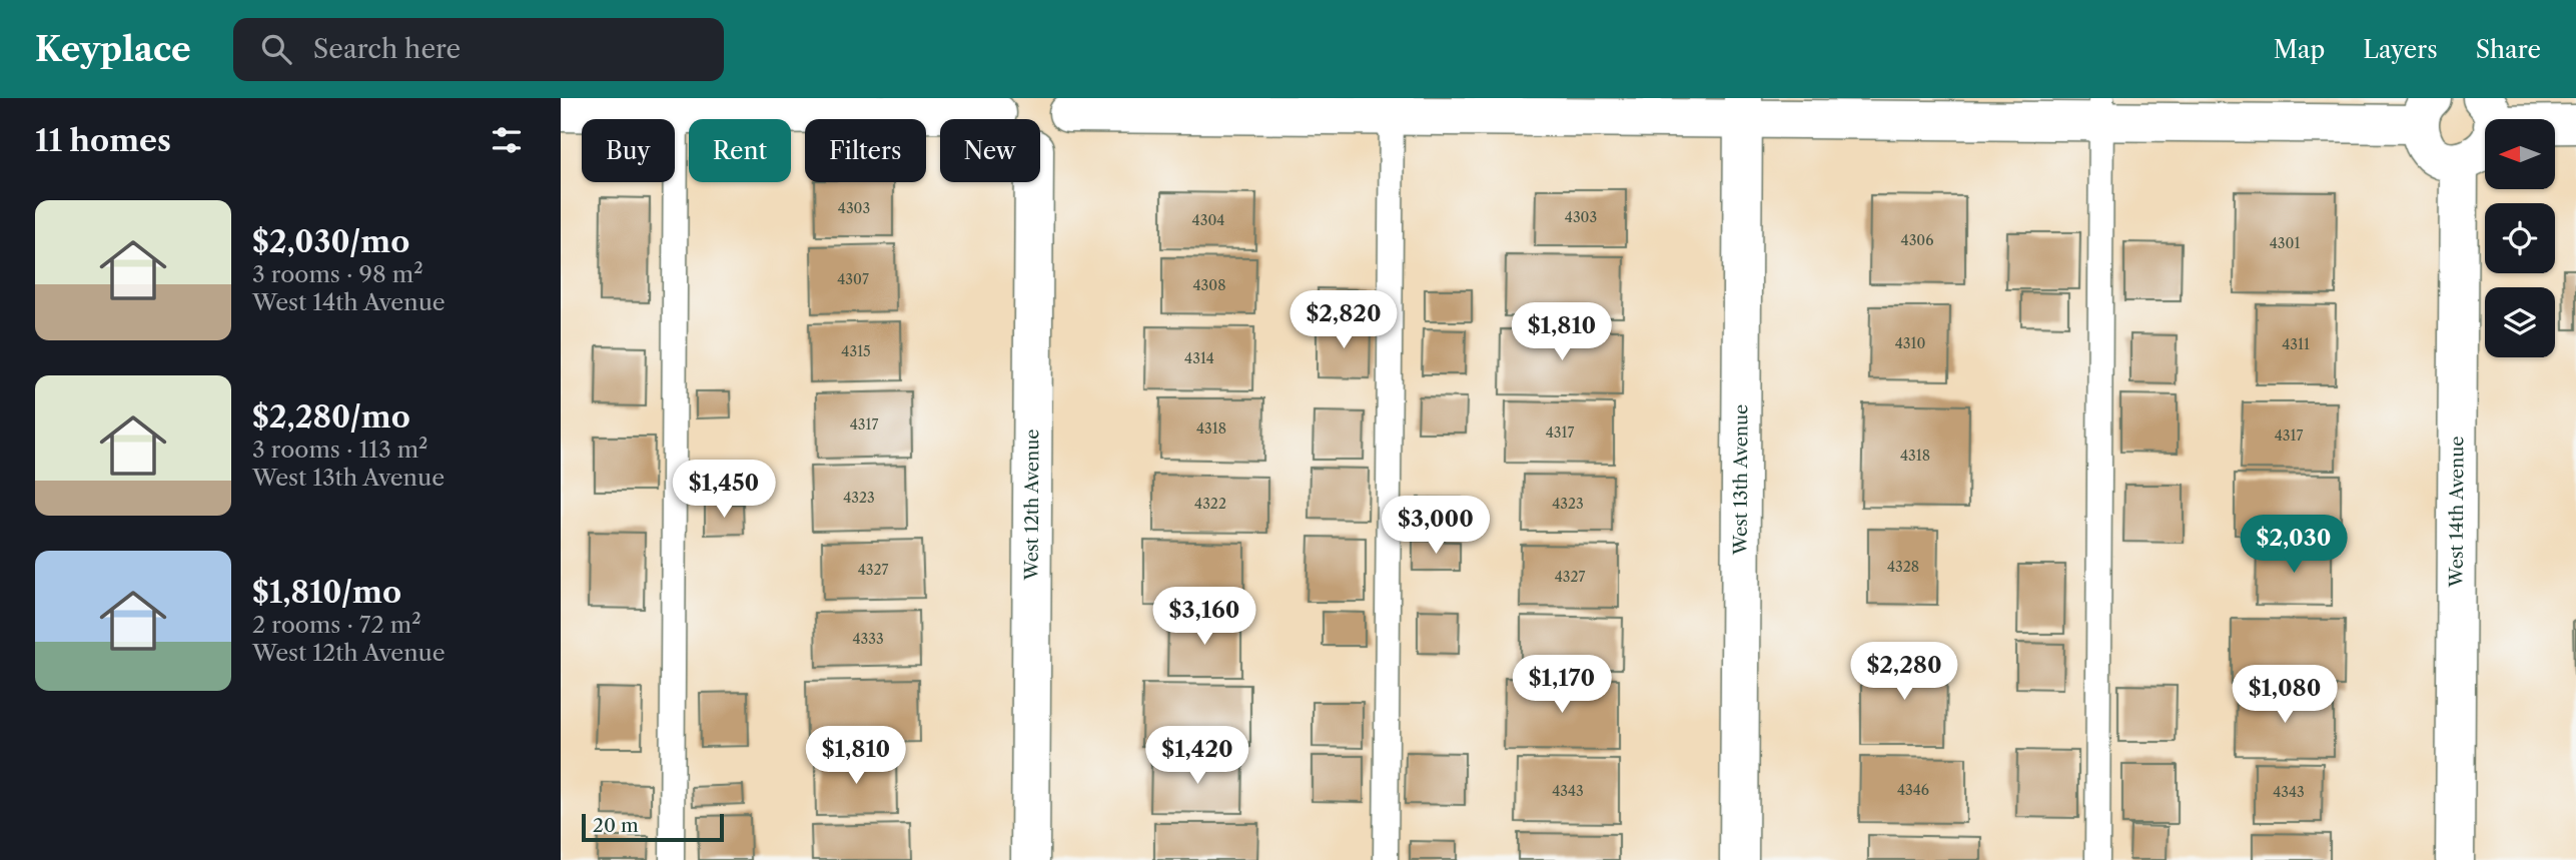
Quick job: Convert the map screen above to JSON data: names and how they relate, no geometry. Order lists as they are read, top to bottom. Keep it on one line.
{"streets":{"street":["West 13th Avenue","West 12th Avenue","West 14th Avenue"]},"house_numbers":["4303","4303","4304","4306","4301","4307","4308","4310","4311","4315","4314","4317","4318","4317","4317","4318","4323","4322","4323","4328","4327","4327","4333","4346","4343","4343"],"scale_bar":"20 m","north":"left","page":{"header":"Keyplace","search":"Search here","nav":["Map","Layers","Share"],"heading":"11 homes","chip":["Buy","Rent","Filters","New"],"list":[{"name":"$2,030/mo","note":"3 rooms · 98 m² · West 14th Avenue"},{"name":"$2,280/mo","note":"3 rooms · 113 m² · West 13th Avenue"},{"name":"$1,810/mo","note":"2 rooms · 72 m² · West 12th Avenue"}],"price":["$2,820","$1,810","$1,450","$3,000","$2,030","$3,160","$2,280","$1,170","$1,080","$1,810","$1,420"],"scale":"20 m"}}
